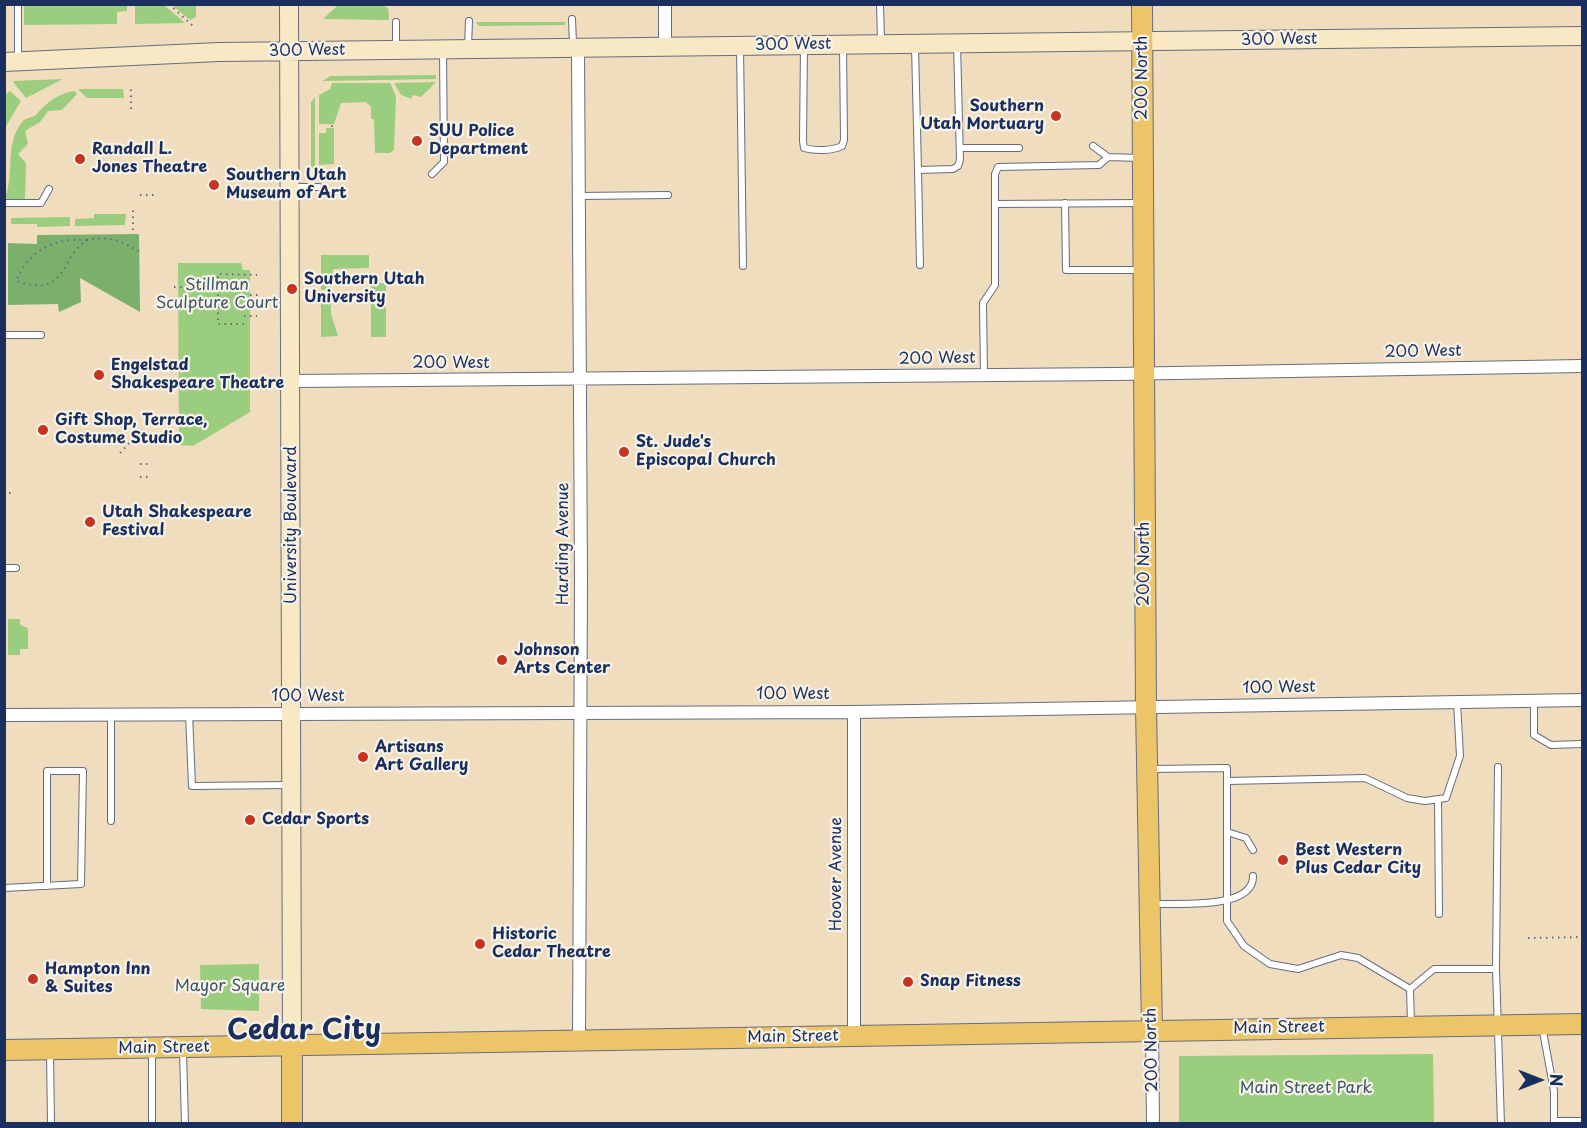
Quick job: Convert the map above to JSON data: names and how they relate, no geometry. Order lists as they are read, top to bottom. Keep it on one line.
{"streets":{"main road":["200 North","Main Street"],"street":["300 West","200 West","University Boulevard","Harding Avenue","100 West","Hoover Avenue"]},"crossings":[["300 West","200 North"],["300 West","University Boulevard"],["300 West","Harding Avenue"],["200 North","200 West"],["200 North","100 West"],["200 North","Main Street"],["200 West","University Boulevard"],["200 West","Harding Avenue"],["University Boulevard","100 West"],["University Boulevard","Main Street"],["Harding Avenue","100 West"],["Harding Avenue","Main Street"],["100 West","Hoover Avenue"],["Hoover Avenue","Main Street"]],"districts":["Cedar City"],"parks":["Stillman Sculpture Court","Mayor Square","Main Street Park"],"places":["Southern Utah Mortuary","SUU Police Department","Randall L. Jones Theatre","Southern Utah Museum of Art","Southern Utah University","Engelstad Shakespeare Theatre","Gift Shop, Terrace, Costume Studio","St. Jude's Episcopal Church","Utah Shakespeare Festival","Johnson Arts Center","Artisans Art Gallery","Cedar Sports","Best Western Plus Cedar City","Historic Cedar Theatre","Hampton Inn & Suites","Snap Fitness"],"north":"right"}
